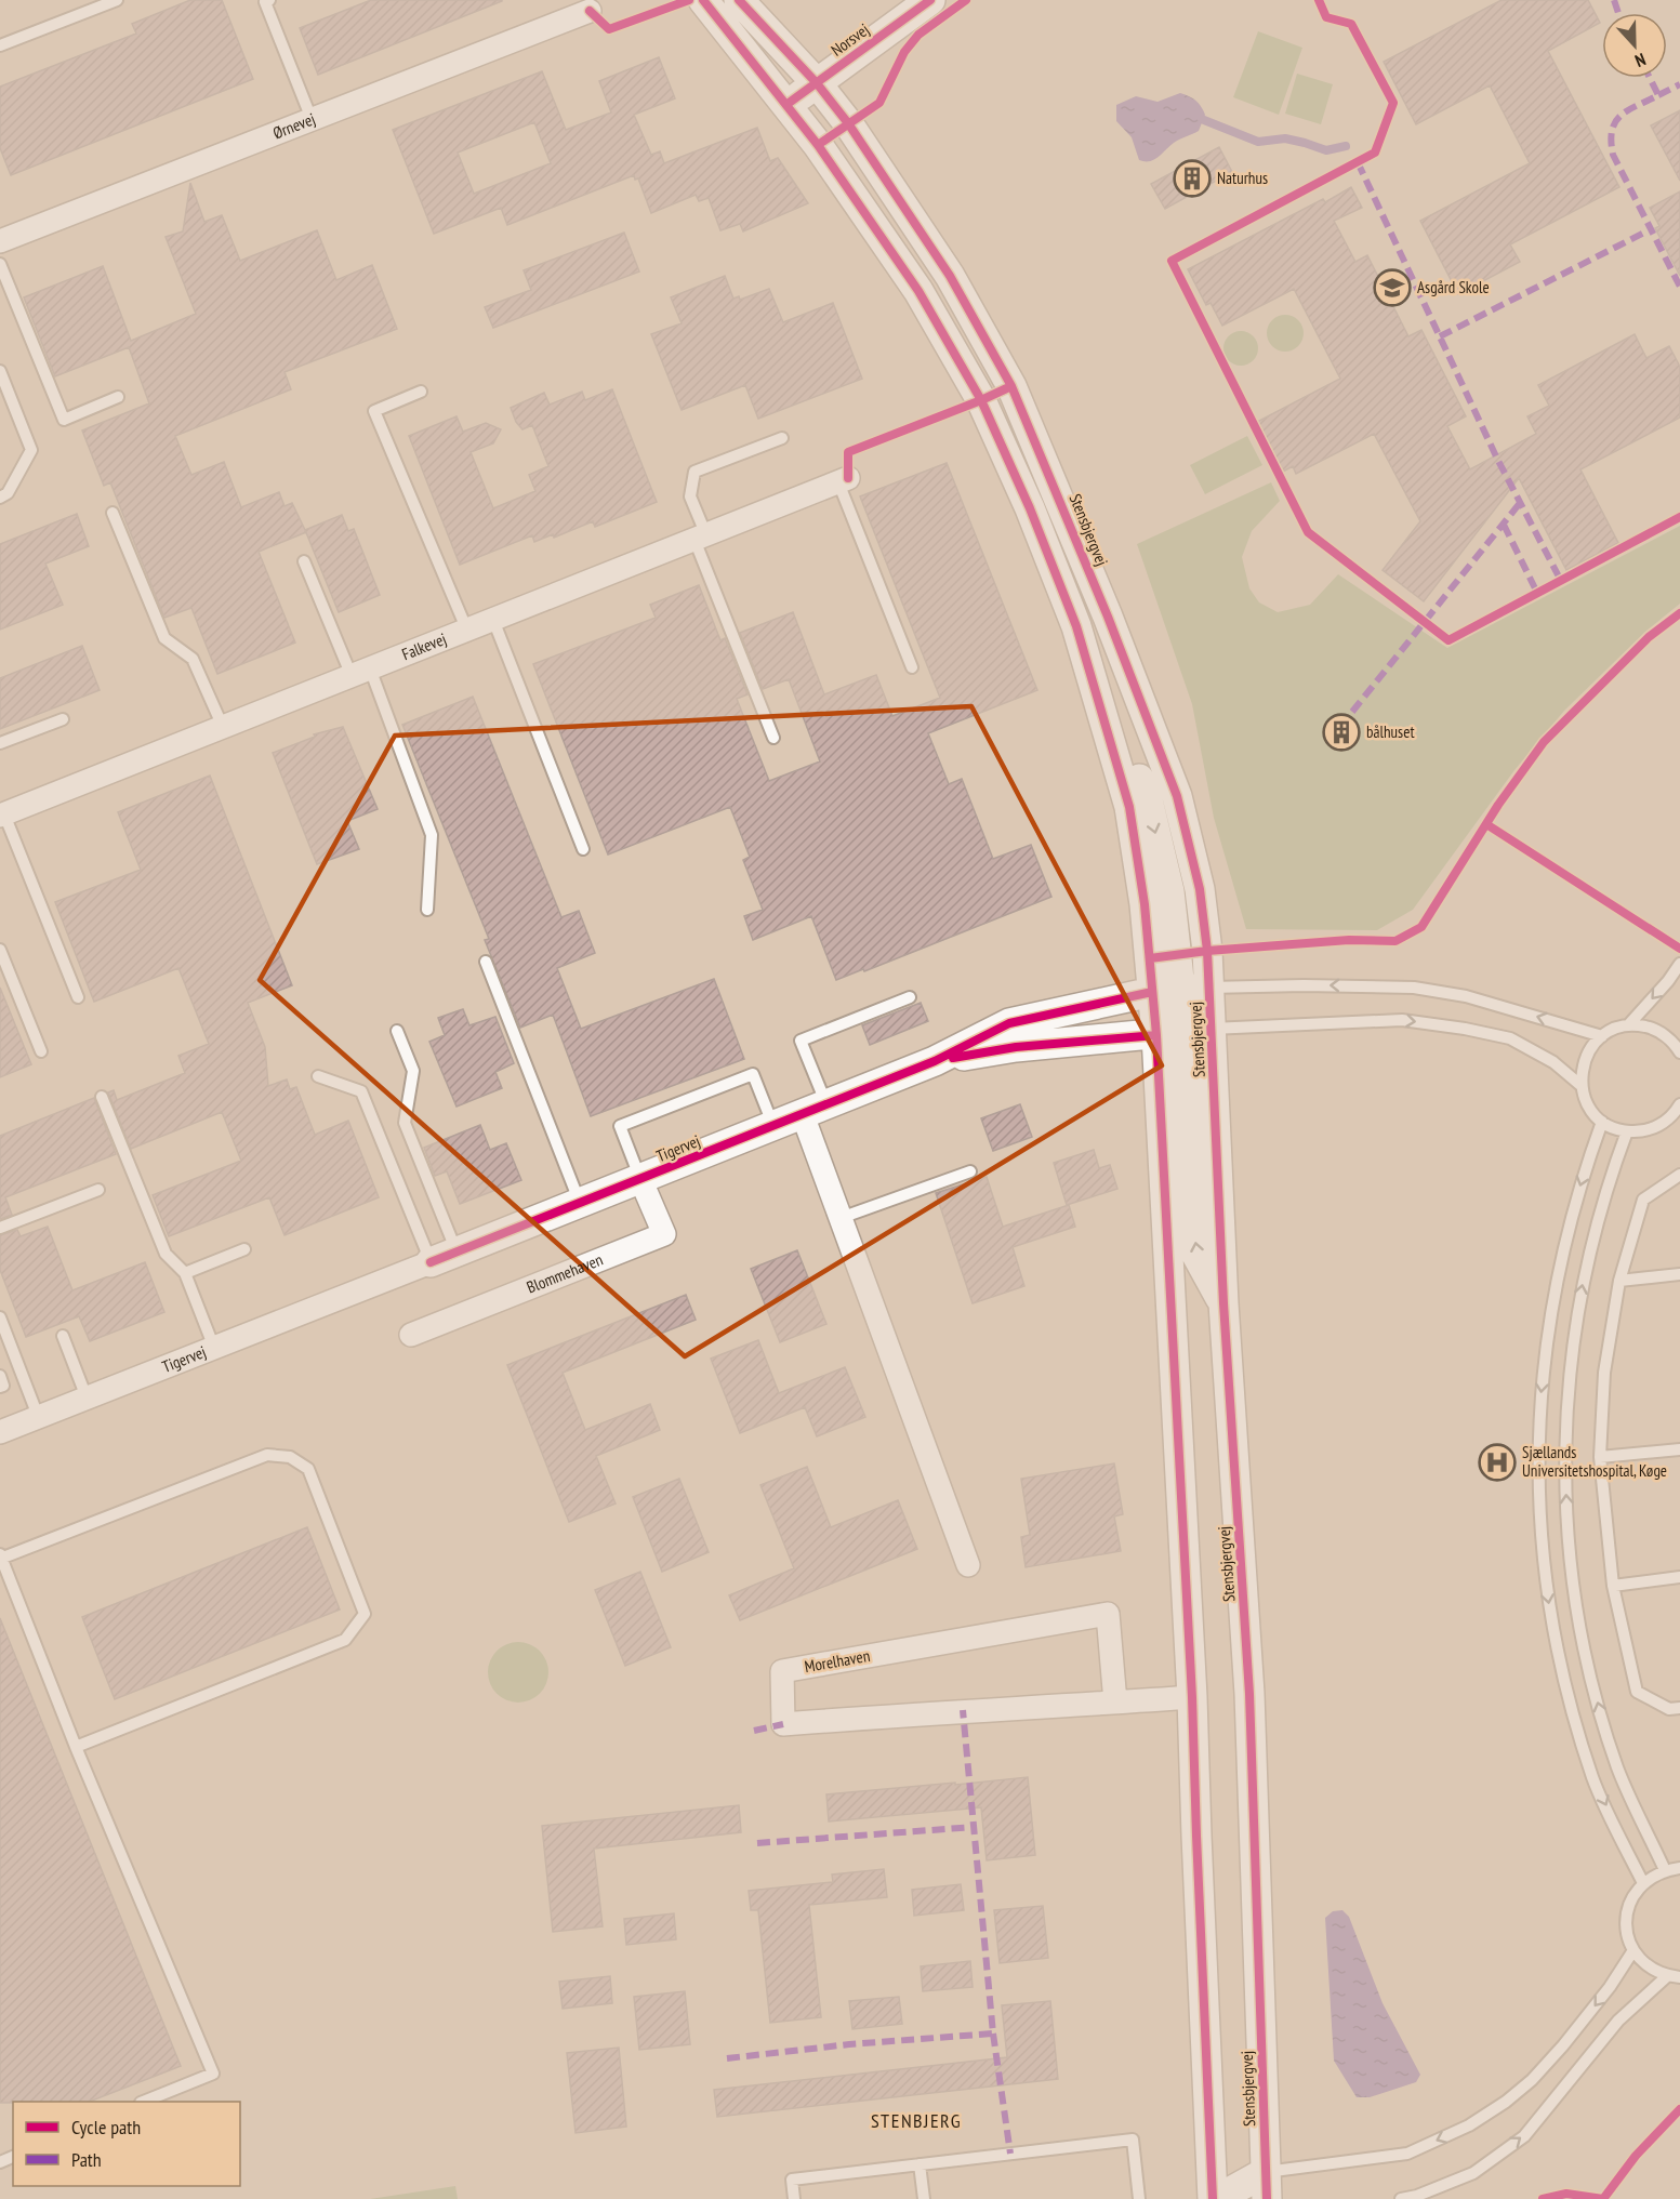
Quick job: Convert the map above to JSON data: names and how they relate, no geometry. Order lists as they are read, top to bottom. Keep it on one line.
{"streets":{"street":["Norsvej","Ørnevej","Stensbjergvej","Falkevej","Tigervej","Blommehaven","Morelhaven"]},"crossings":[["Norsvej","Stensbjergvej"],["Stensbjergvej","Tigervej"],["Stensbjergvej","Morelhaven"],["Tigervej","Blommehaven"]],"districts":["STENBJERG"],"places":{"building":["Naturhus","bålhuset"],"school or university":["Asgård Skole"],"hospital":["Sjællands Universitetshospital, Køge"]},"legend":["Cycle path","Path"],"north":"bottom"}
